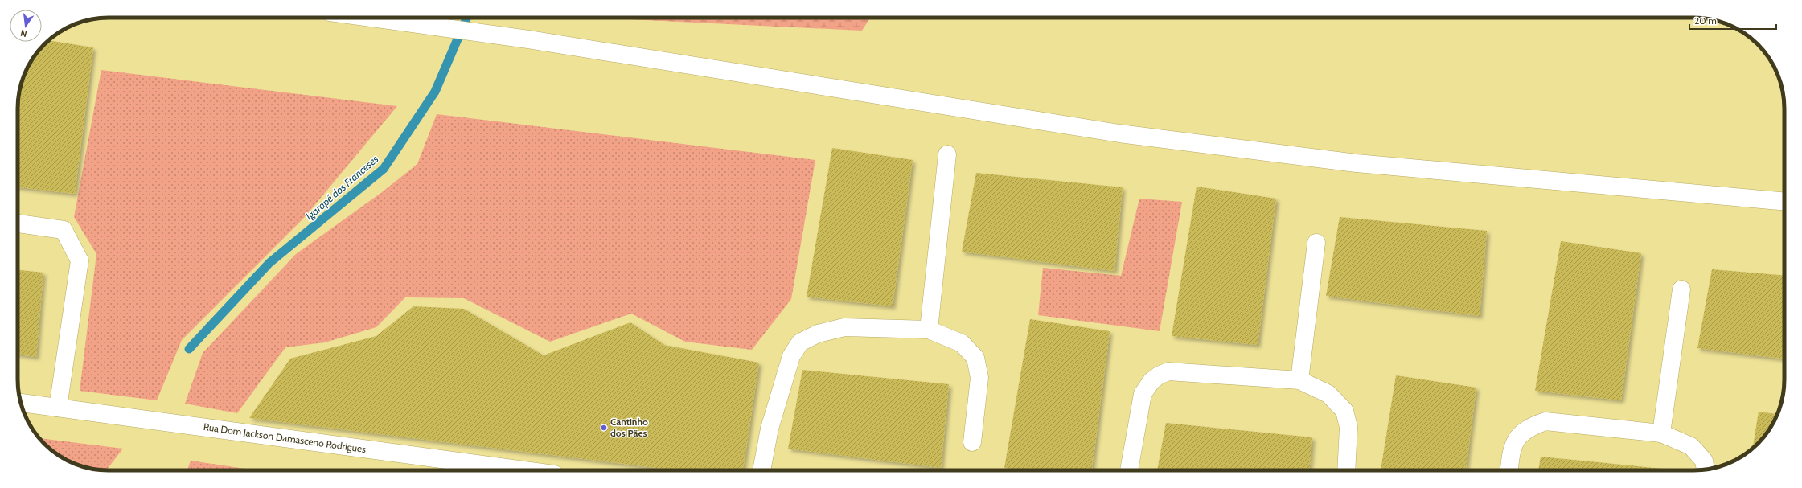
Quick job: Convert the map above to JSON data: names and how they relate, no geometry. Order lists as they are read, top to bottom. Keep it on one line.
{"streets":{"street":["Rua Dom Jackson Damasceno Rodrigues"]},"water":["Igarapé dos Franceses"],"places":["Cantinho dos Pães"],"scale_bar":"20 m","north":"bottom"}
